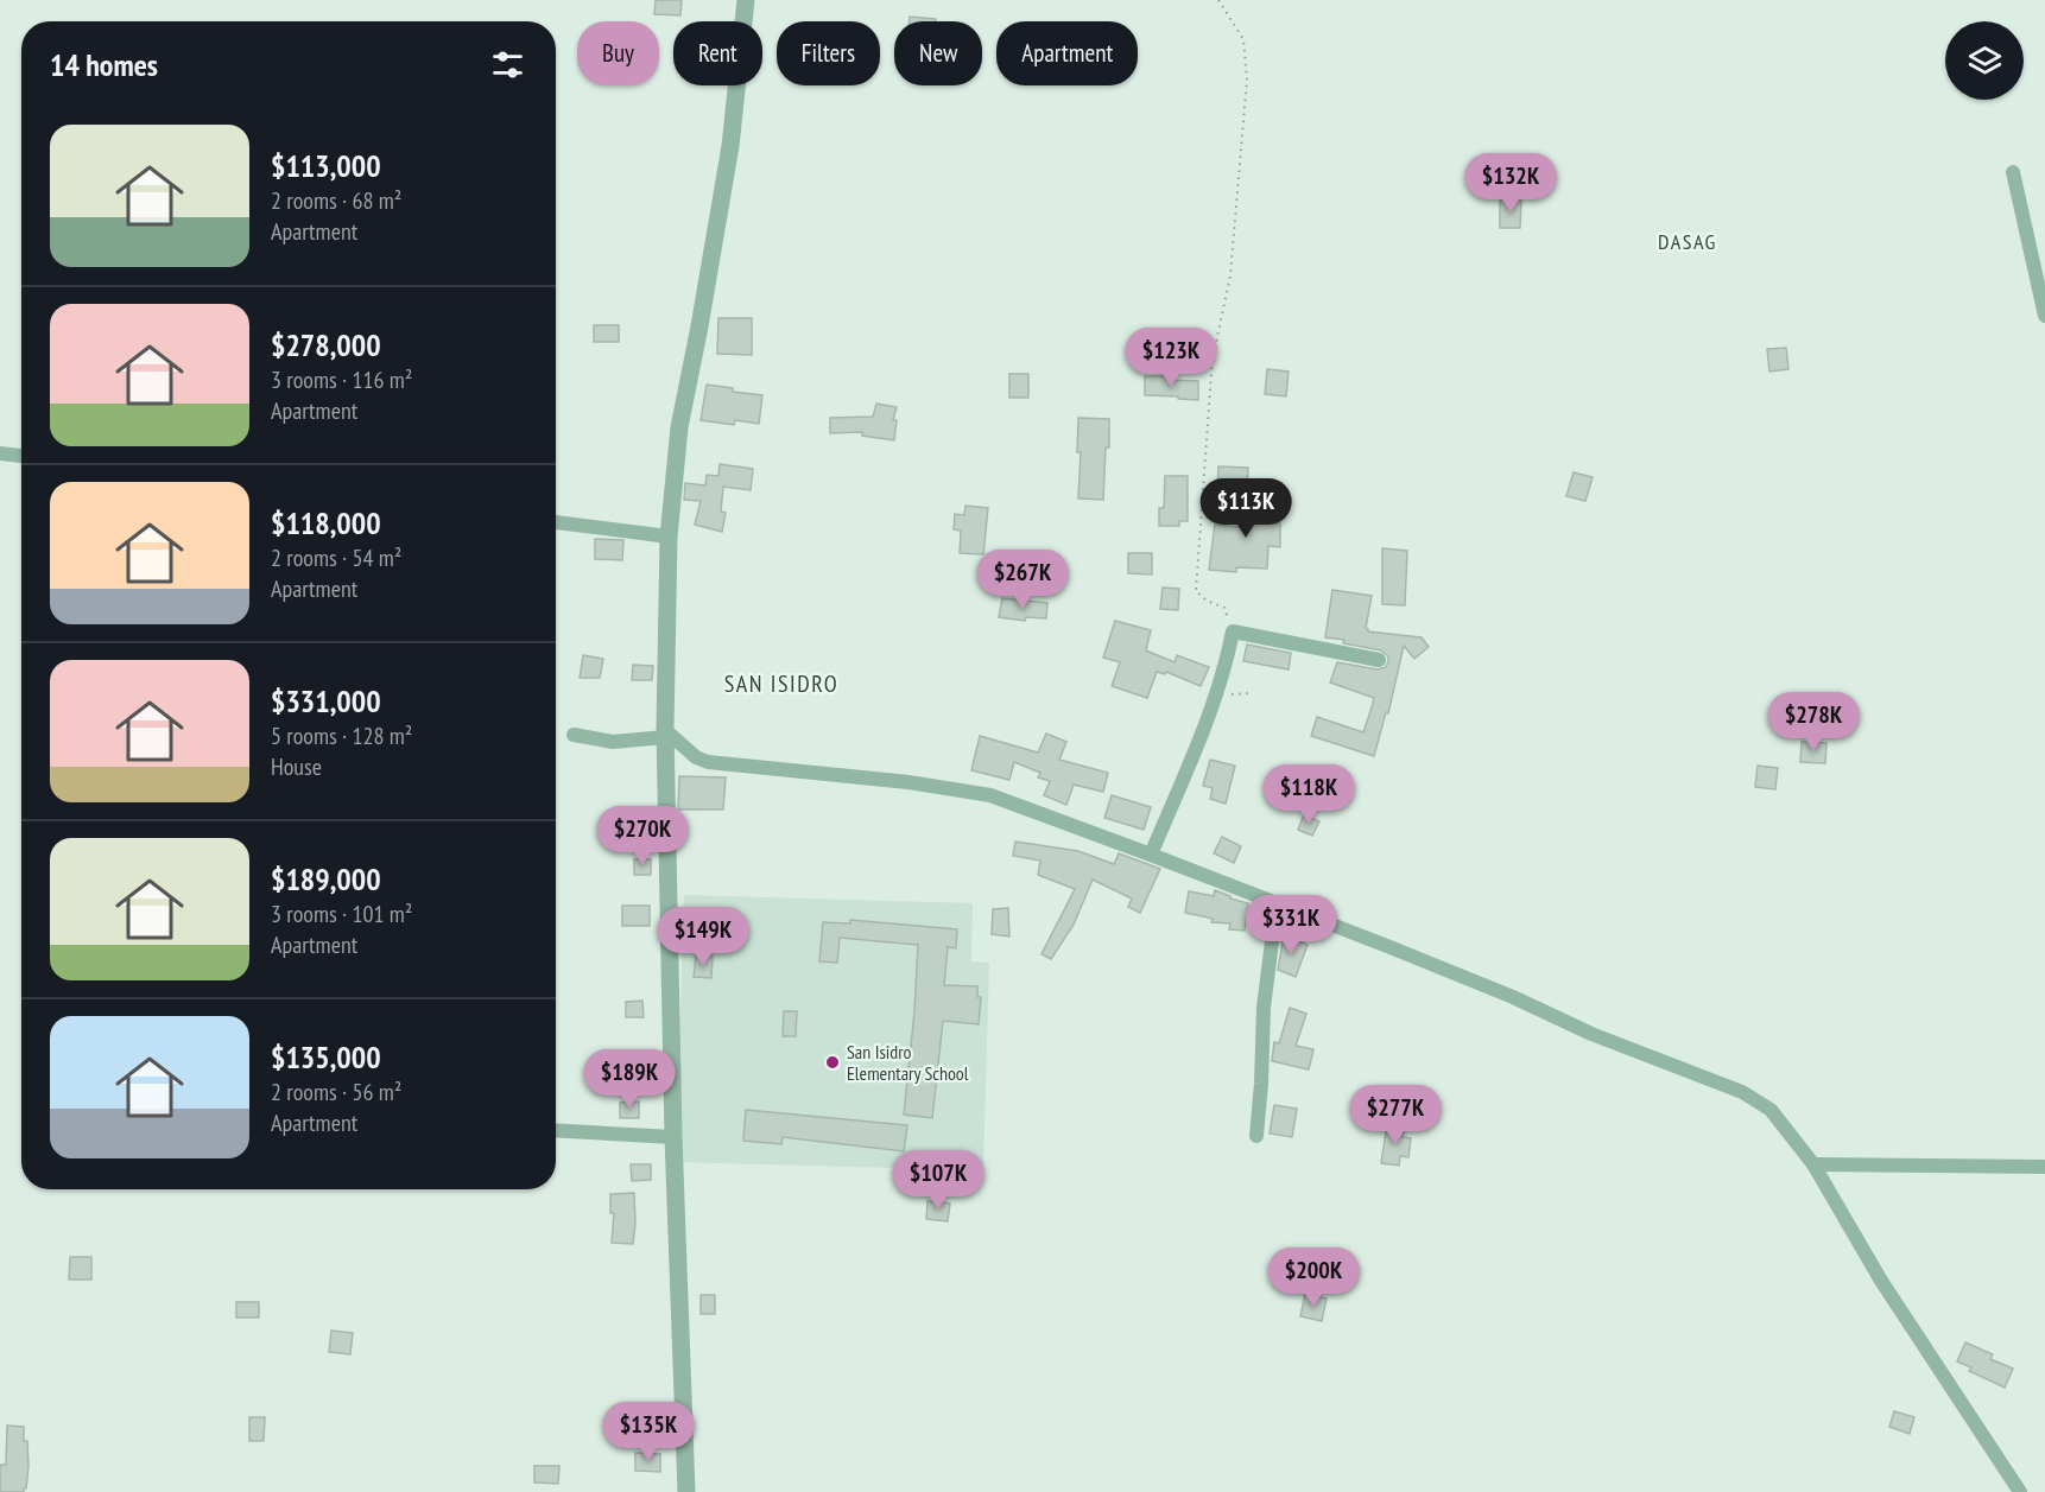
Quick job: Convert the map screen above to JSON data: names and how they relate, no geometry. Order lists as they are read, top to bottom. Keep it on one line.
{"districts":["DASAG","SAN ISIDRO"],"places":["San Isidro Elementary School"],"page":{"chip":["Buy","Rent","Filters","New","Apartment"],"heading":"14 homes","list":[{"name":"$113,000","note":"2 rooms · 68 m² · Apartment"},{"name":"$278,000","note":"3 rooms · 116 m² · Apartment"},{"name":"$118,000","note":"2 rooms · 54 m² · Apartment"},{"name":"$331,000","note":"5 rooms · 128 m² · House"},{"name":"$189,000","note":"3 rooms · 101 m² · Apartment"},{"name":"$135,000","note":"2 rooms · 56 m² · Apartment"}],"price":["$132K","$123K","$113K","$267K","$278K","$118K","$270K","$331K","$149K","$189K","$277K","$107K","$200K","$135K"]}}
